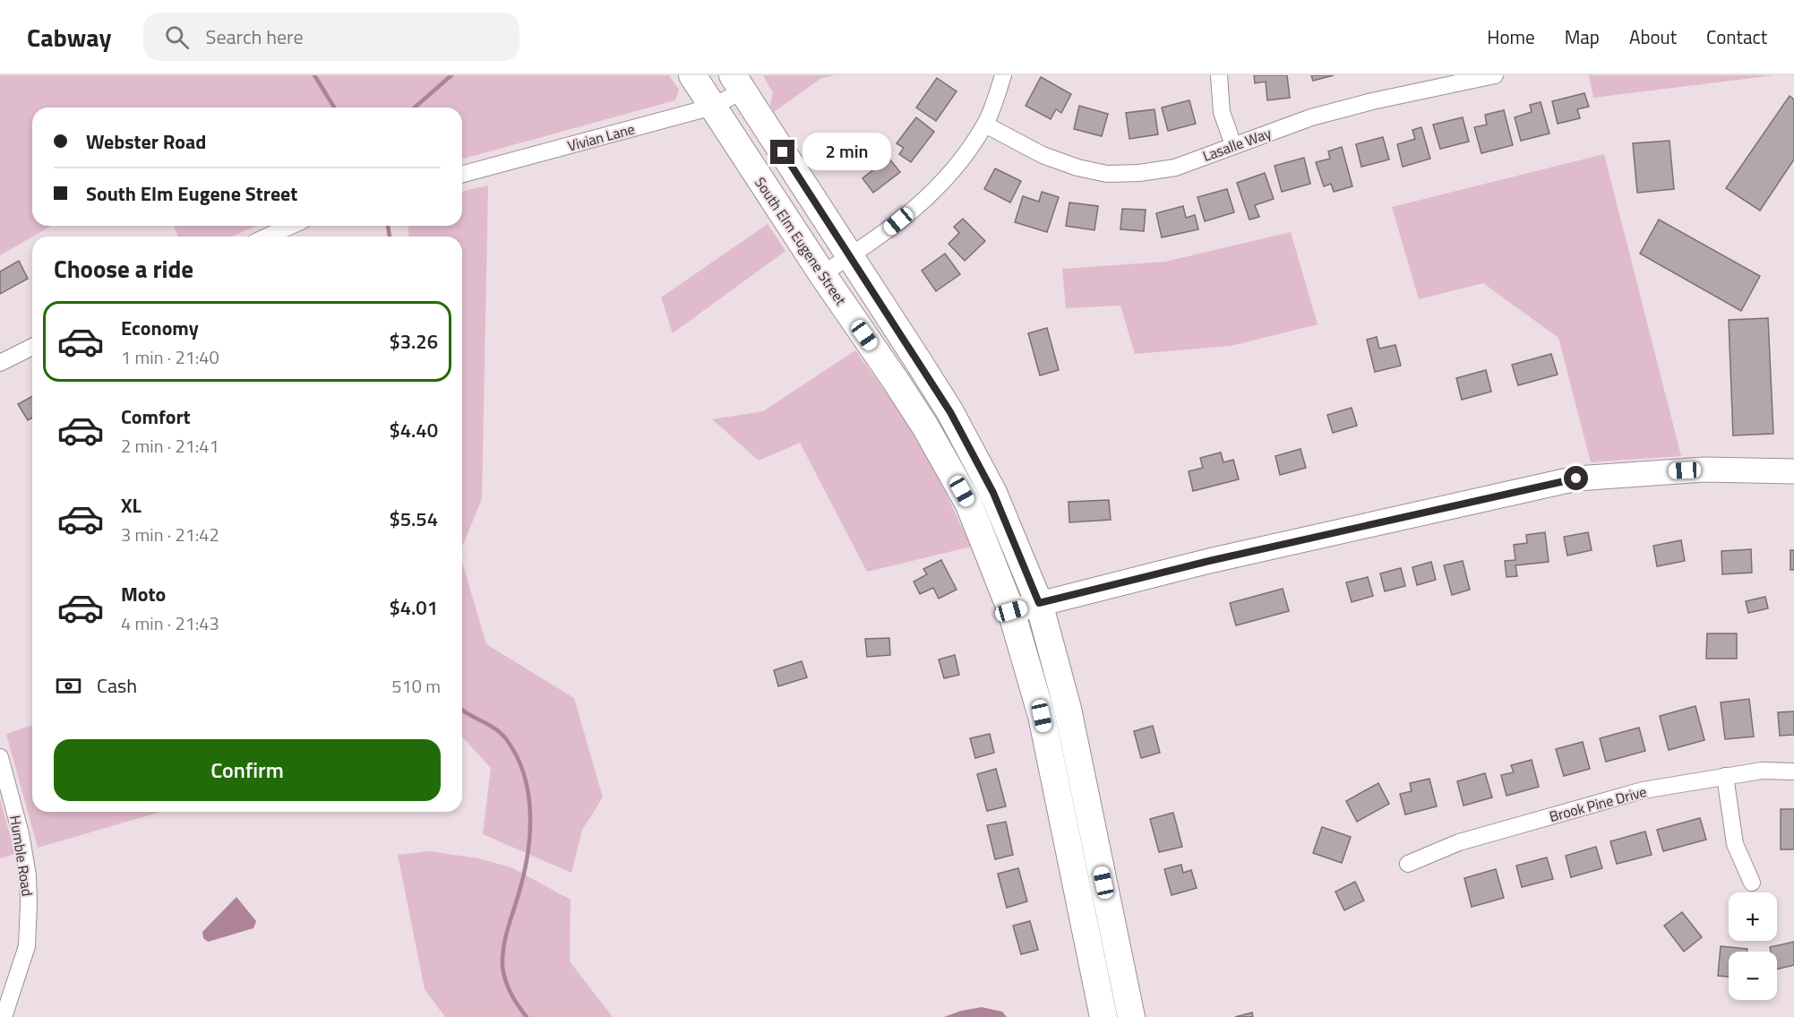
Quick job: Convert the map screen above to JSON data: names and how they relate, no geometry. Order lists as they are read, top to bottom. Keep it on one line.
{"streets":{"main road":["South Elm Eugene Street"],"street":["Vivian Lane","Lasalle Way","Brook Pine Drive","Humble Road"]},"crossings":[["Vivian Lane","South Elm Eugene Street"]],"page":{"header":"Cabway","search":"Search here","nav":["Home","Map","About","Contact"],"banner":["Webster Road","South Elm Eugene Street"],"bubble":"2 min","heading":"Choose a ride","list":[{"name":"Economy","note":"1 min · 21:40","value":"$3.26"},{"name":"Comfort","note":"2 min · 21:41","value":"$4.40"},{"name":"XL","note":"3 min · 21:42","value":"$5.54"},{"name":"Moto","note":"4 min · 21:43","value":"$4.01"}],"pay":["Cash","510 m"],"buttons":"Confirm","map_buttons":["+","−"]}}
